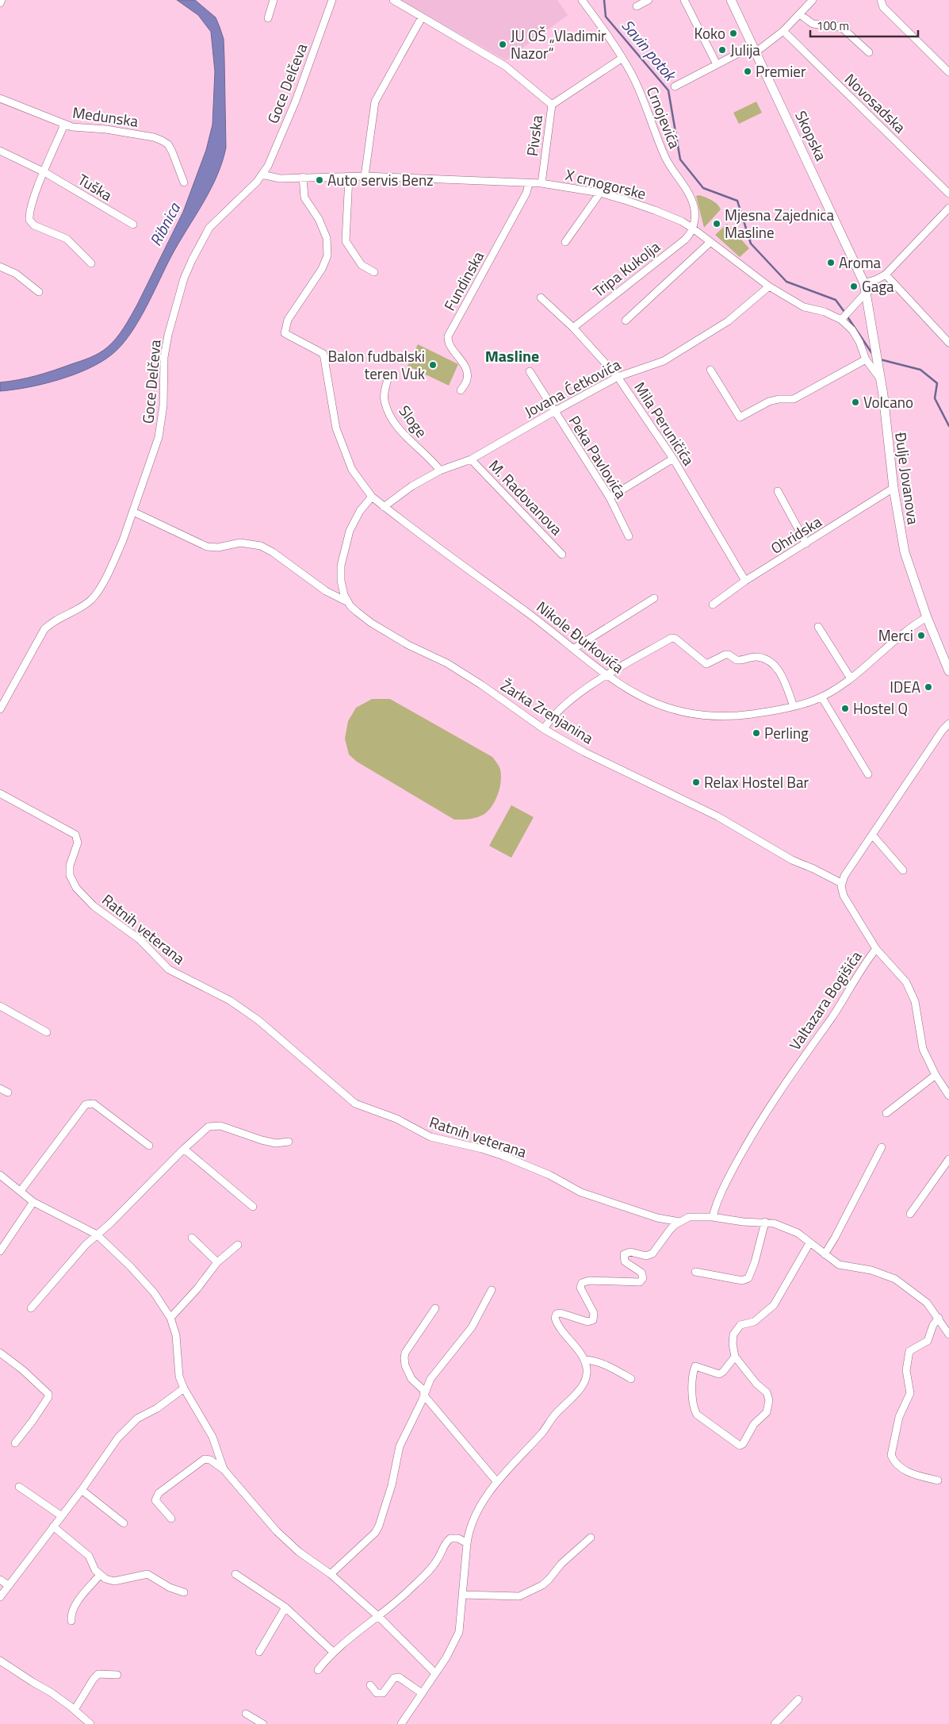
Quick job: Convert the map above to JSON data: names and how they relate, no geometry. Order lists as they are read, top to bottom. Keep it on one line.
{"streets":{"street":["Goce Delčeva","Novosadska","Medunska","Crnojevića","Pivska","Skopska","X crnogorske","Tuška","Tripa Kukolja","Fundinska","Jovana Ćetkovića","Sloge","Mila Peruničića","Peka Pavlovića","Đulje Jovanova","M. Radovanova","Ohridska","Nikole Đurkovića","Žarka Zrenjanina","Ratnih veterana","Valtazara Bogišića"]},"crossings":[["Goce Delčeva","X crnogorske"],["Goce Delčeva","Žarka Zrenjanina"],["Crnojevića","Pivska"],["Crnojevića","X crnogorske"],["Crnojevića","Tripa Kukolja"],["Pivska","X crnogorske"],["Skopska","Đulje Jovanova"],["X crnogorske","Tripa Kukolja"],["X crnogorske","Fundinska"],["X crnogorske","Jovana Ćetkovića"],["X crnogorske","Đulje Jovanova"],["X crnogorske","Nikole Đurkovića"],["Tripa Kukolja","Mila Peruničića"],["Jovana Ćetkovića","Sloge"],["Jovana Ćetkovića","Mila Peruničića"],["Jovana Ćetkovića","Peka Pavlovića"],["Jovana Ćetkovića","M. Radovanova"],["Jovana Ćetkovića","Nikole Đurkovića"],["Mila Peruničića","Ohridska"],["Đulje Jovanova","Ohridska"],["Đulje Jovanova","Nikole Đurkovića"],["Žarka Zrenjanina","Valtazara Bogišića"],["Ratnih veterana","Valtazara Bogišića"]],"districts":["Masline"],"water":["Savin potok","Ribnica"],"places":["Koko","JU OŠ „Vladimir Nazor“","Julija","Premier","Auto servis Benz","Mjesna Zajednica Masline","Aroma","Gaga","Balon fudbalski teren Vuk","Volcano","Merci","IDEA","Hostel Q","Perling","Relax Hostel Bar"],"scale_bar":"100 m"}
